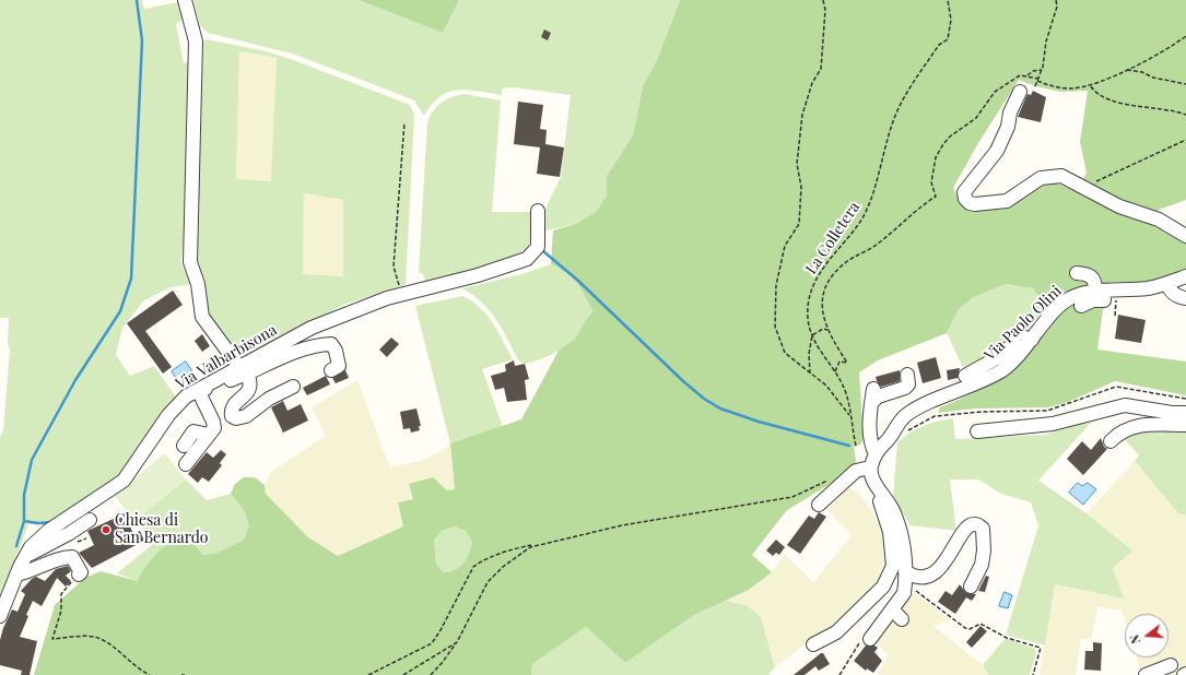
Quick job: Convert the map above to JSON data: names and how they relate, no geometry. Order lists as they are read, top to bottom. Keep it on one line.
{"streets":{"street":["Via Paolo Olini","Via Valbarbisona"],"path":["La Colletera"]},"places":["Chiesa di San Bernardo"],"north":"left"}
